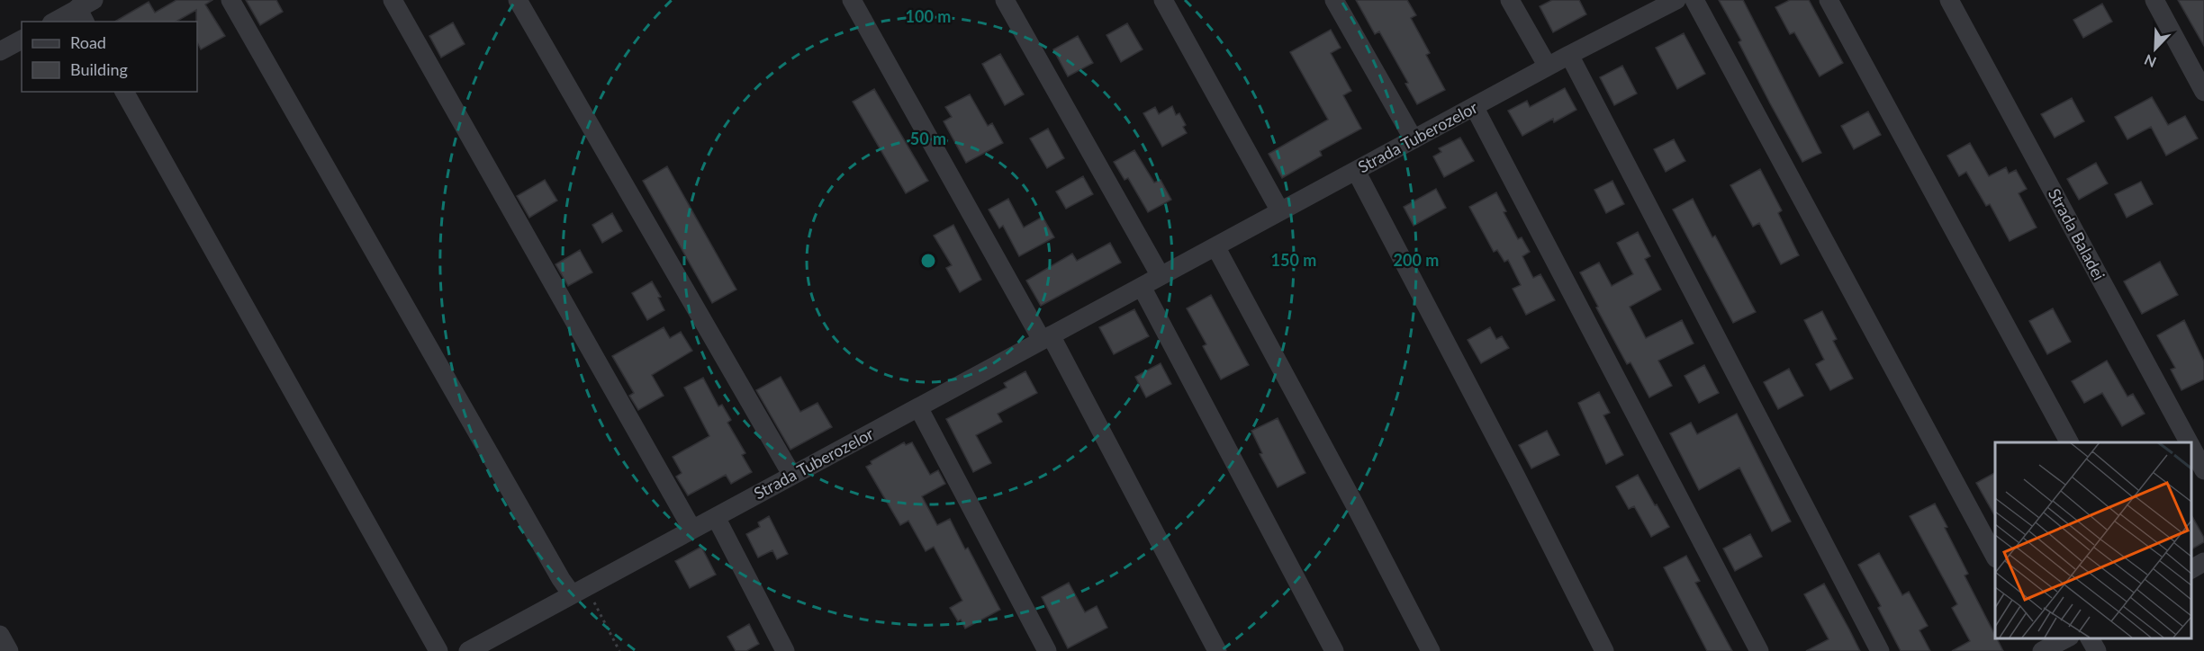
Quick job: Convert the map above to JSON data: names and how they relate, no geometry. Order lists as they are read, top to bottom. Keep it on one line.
{"streets":{"street":["Strada Tuberozelor","Strada Baladei"]},"legend":["Road","Building"],"north":"bottom left","rings":["100 m","50 m","150 m","200 m"]}
